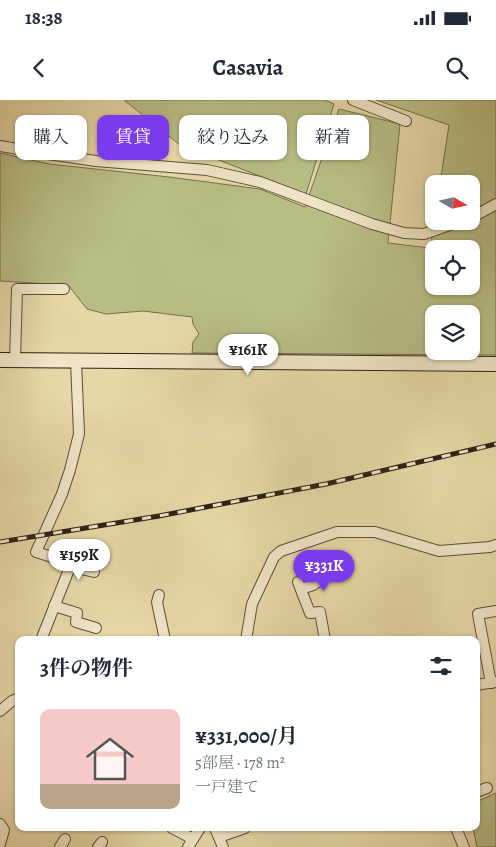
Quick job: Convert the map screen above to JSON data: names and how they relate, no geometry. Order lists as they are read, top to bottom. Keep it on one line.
{"north":"right","page":{"status":"18:38","header":"Casavia","chip":["購入","賃貸","絞り込み","新着"],"price":["¥161K","¥159K","¥331K"],"heading":"3件の物件","list":[{"name":"¥331,000/月","note":"5部屋 · 178 m² · 一戸建て"}]}}
